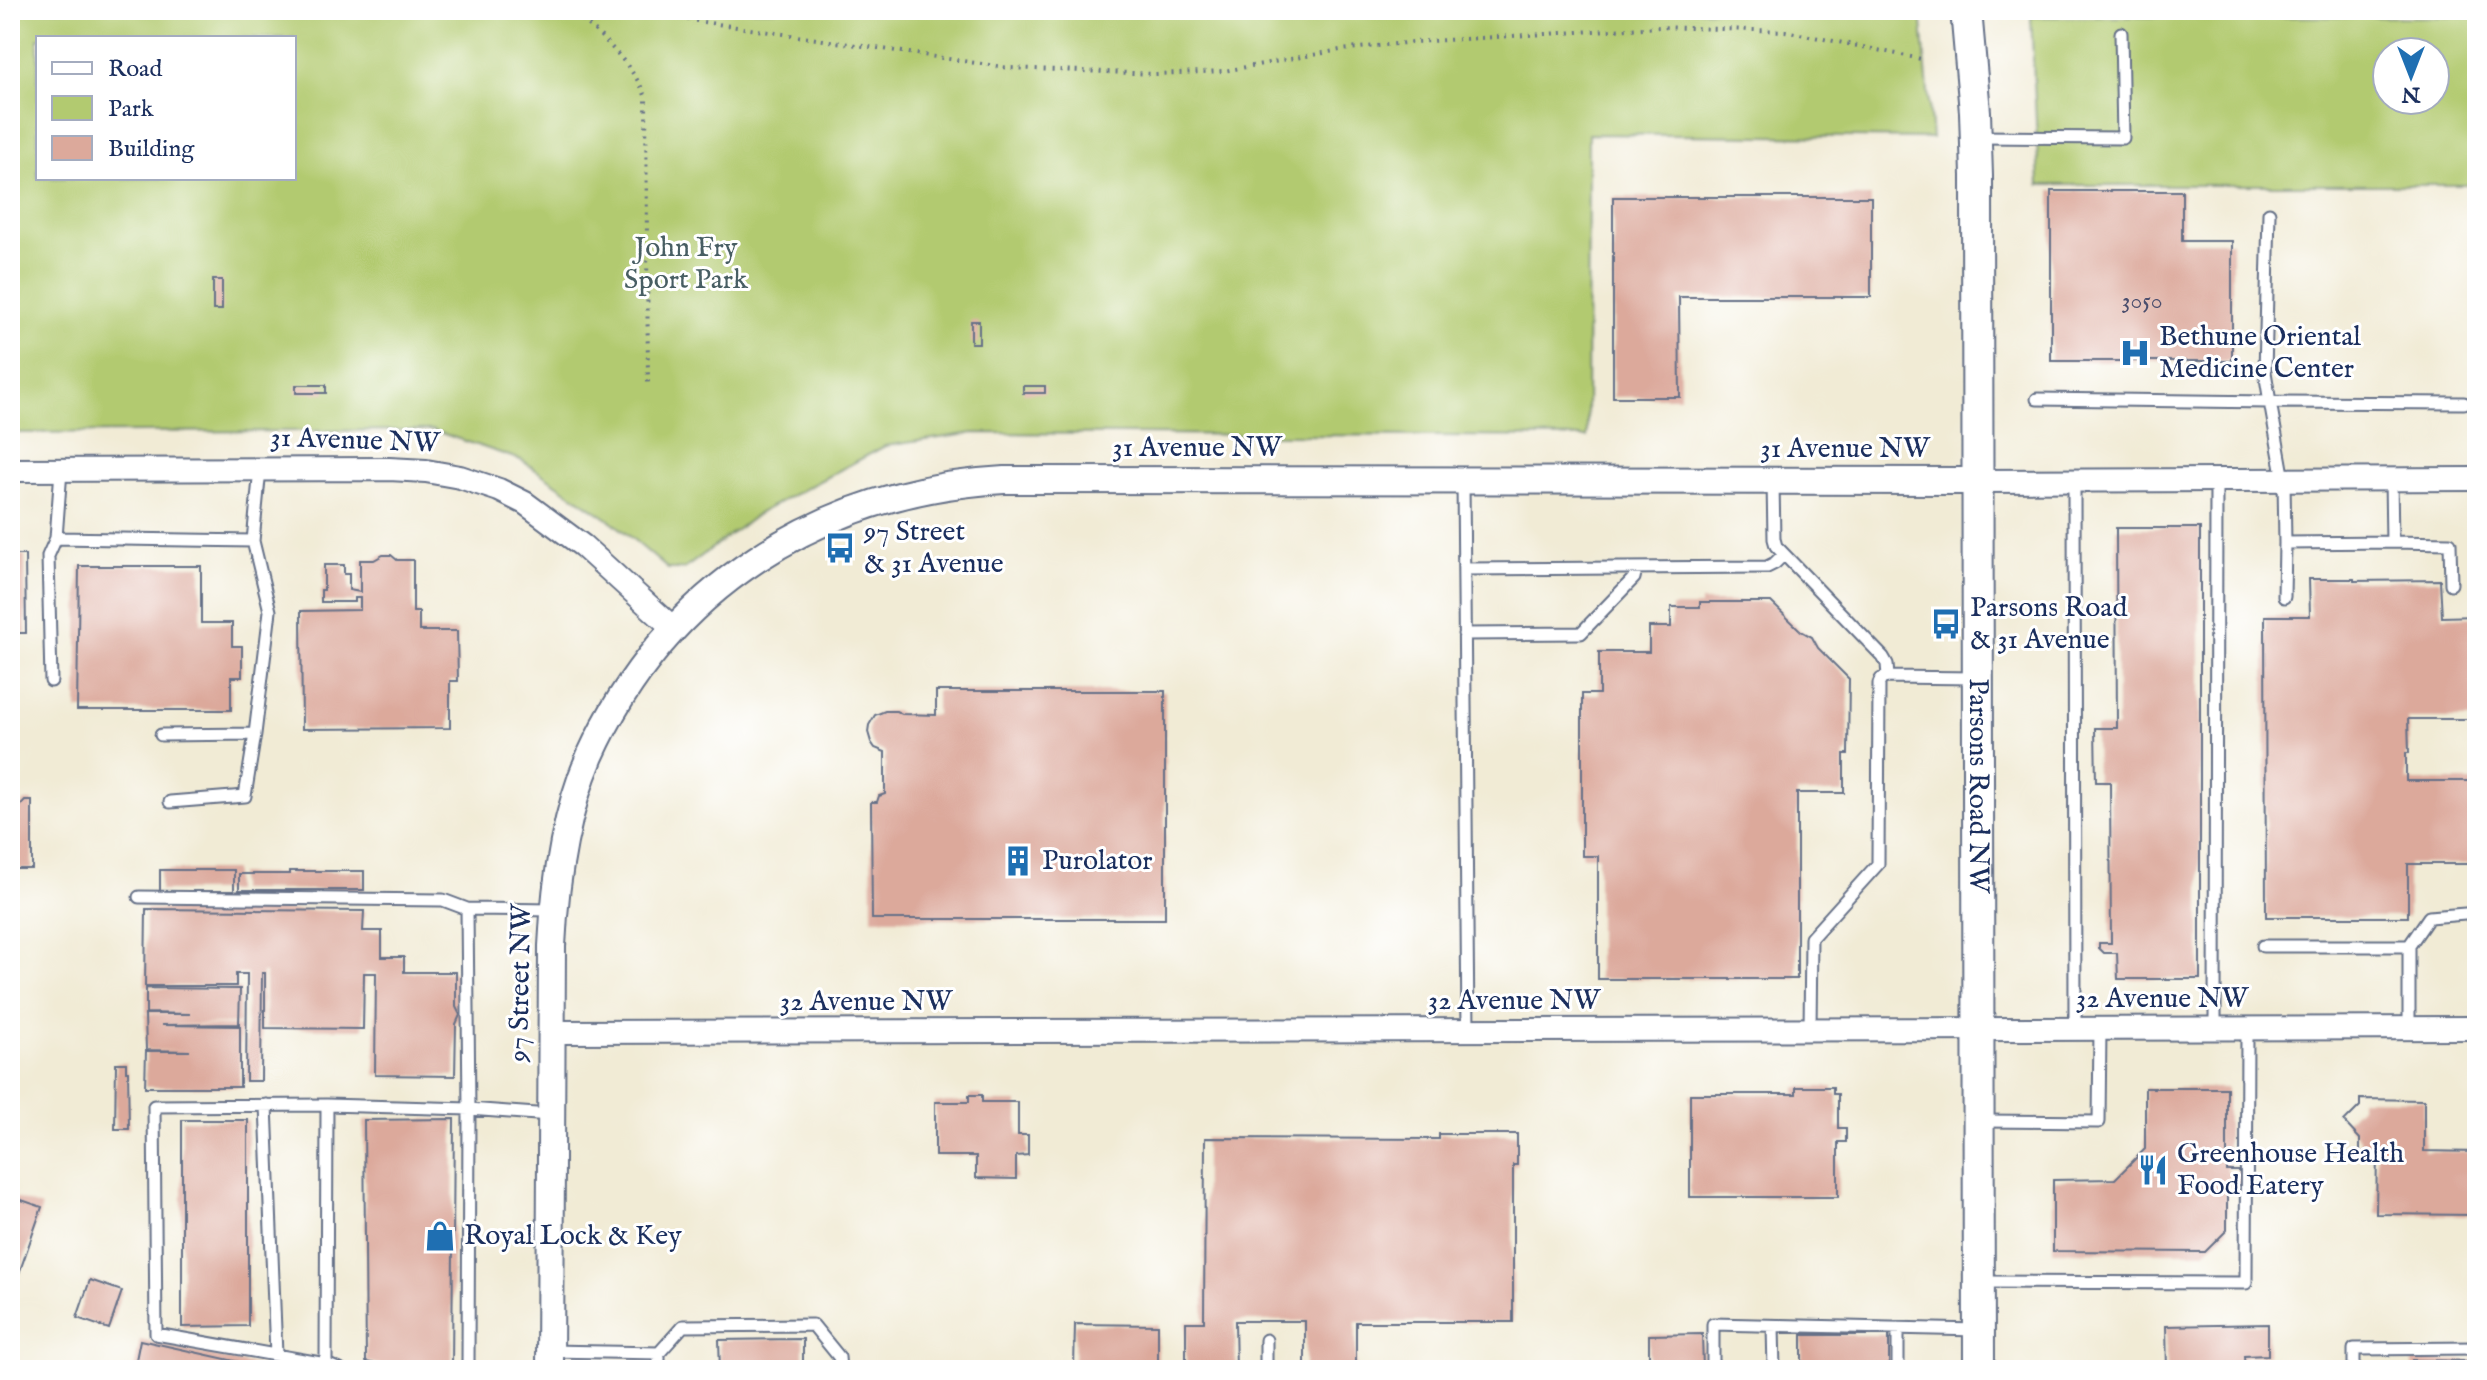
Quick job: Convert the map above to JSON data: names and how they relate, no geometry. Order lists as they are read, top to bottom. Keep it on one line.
{"streets":{"main road":["Parsons Road NW"],"street":["31 Avenue NW","97 Street NW","32 Avenue NW"]},"crossings":[["31 Avenue NW","Parsons Road NW"],["31 Avenue NW","97 Street NW"],["Parsons Road NW","32 Avenue NW"],["97 Street NW","32 Avenue NW"]],"parks":["John Fry Sport Park"],"places":{"hospital":["Bethune Oriental Medicine Center"],"bus stop":["97 Street & 31 Avenue","Parsons Road & 31 Avenue"],"building":["Purolator"],"restaurant":["Greenhouse Health Food Eatery"],"shop":["Royal Lock & Key"]},"house_numbers":["3050"],"legend":["Road","Park","Building"],"north":"bottom"}
